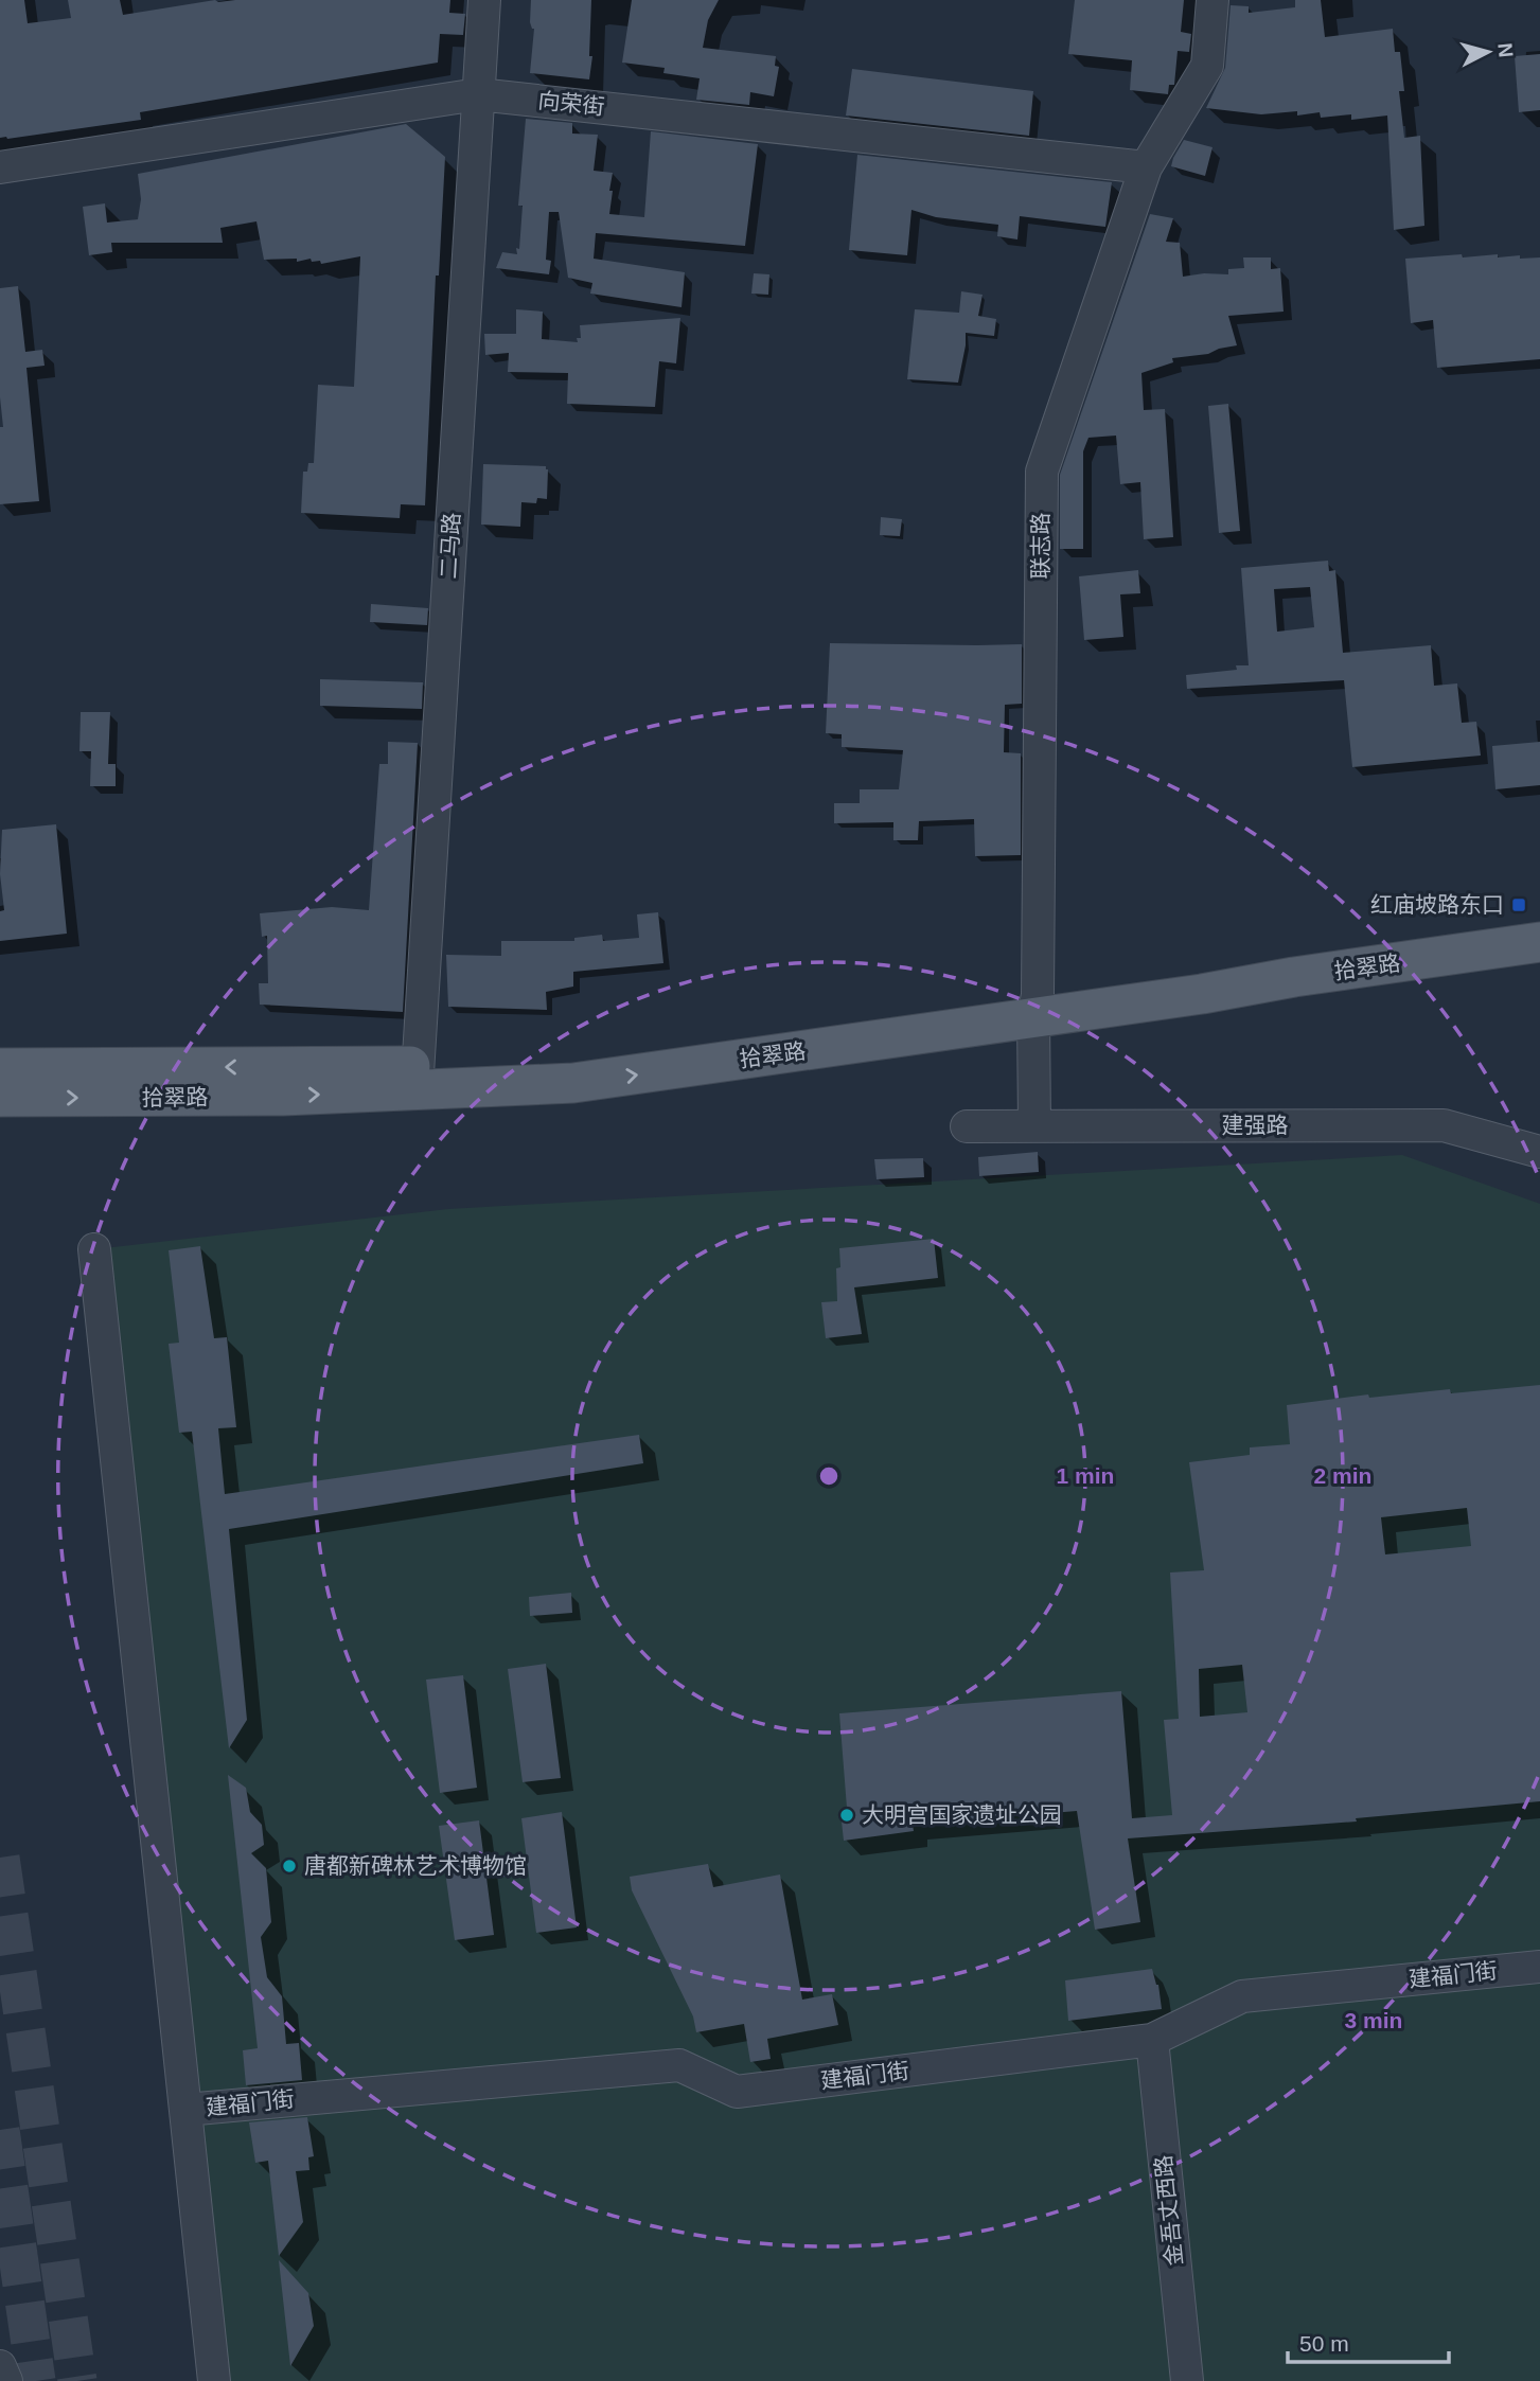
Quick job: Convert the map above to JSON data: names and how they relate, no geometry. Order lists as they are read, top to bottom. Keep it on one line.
{"streets":{"main road":["拾翠路"],"street":["向荣街","二马路","联志路","建强路","建福门街","金吾丈西路"]},"crossings":[["向荣街","二马路"],["向荣街","联志路"],["二马路","拾翠路"],["联志路","拾翠路"],["联志路","建强路"],["建福门街","金吾丈西路"]],"places":{"transit":["红庙坡路东口"],"other":["大明宫国家遗址公园","唐都新碑林艺术博物馆"]},"scale_bar":"50 m","north":"right","rings":["1 min","2 min","3 min"]}
